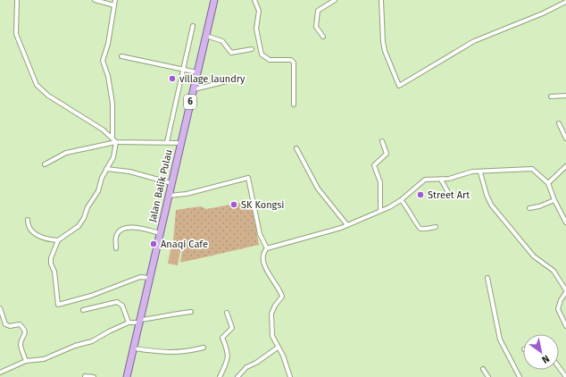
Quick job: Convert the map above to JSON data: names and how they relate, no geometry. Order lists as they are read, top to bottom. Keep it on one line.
{"streets":{"main road":["6","Jalan Balik Pulau"]},"places":["village laundry","Street Art","SK Kongsi","Anaqi Cafe"],"north":"bottom right"}
